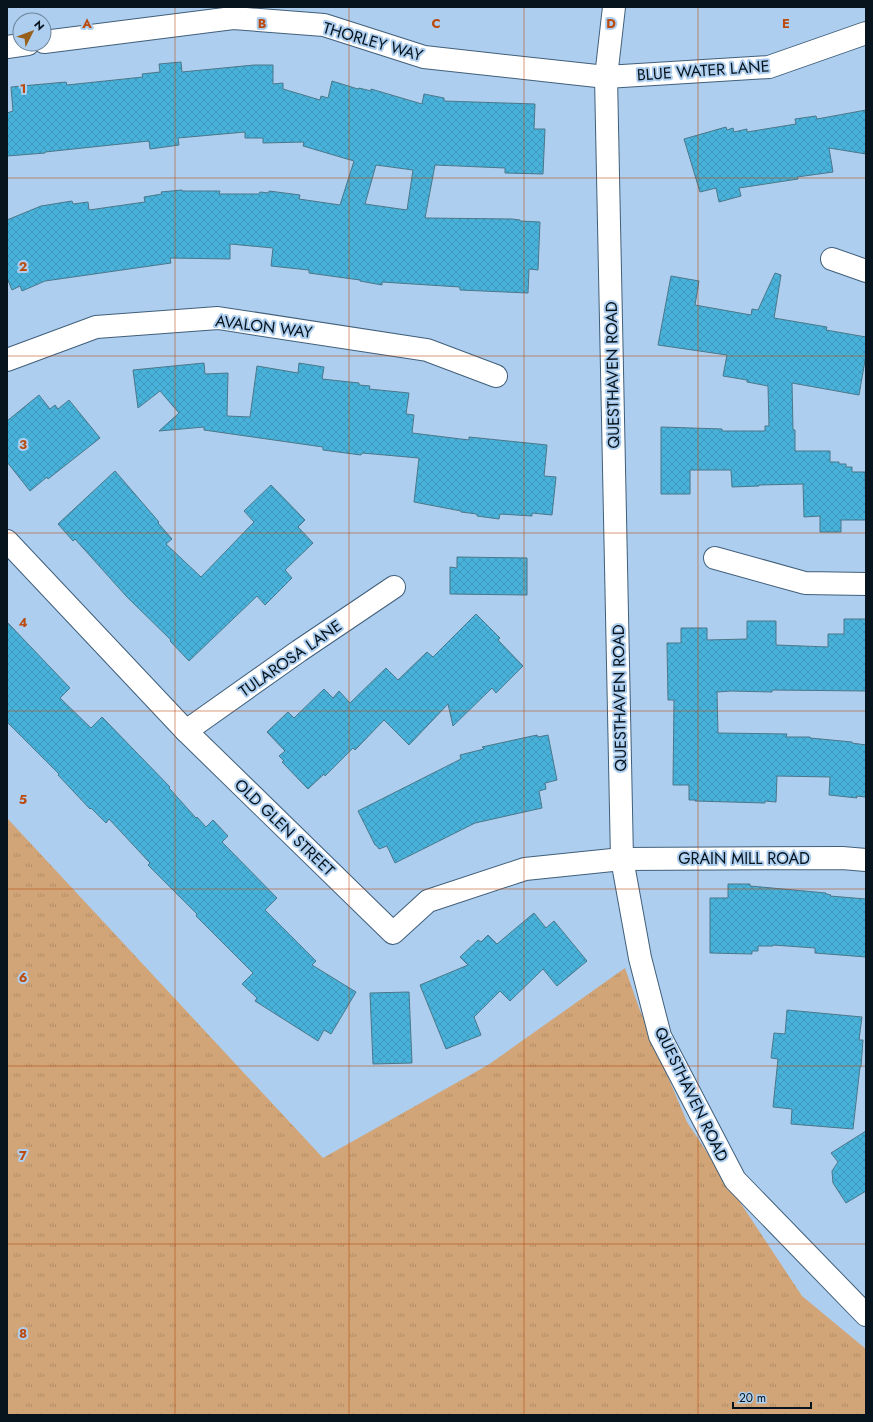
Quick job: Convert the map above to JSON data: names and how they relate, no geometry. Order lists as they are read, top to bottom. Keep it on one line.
{"streets":{"street":["THORLEY WAY","BLUE WATER LANE","AVALON WAY","QUESTHAVEN ROAD","TULAROSA LANE","OLD GLEN STREET","GRAIN MILL ROAD"]},"crossings":[["THORLEY WAY","BLUE WATER LANE"],["THORLEY WAY","QUESTHAVEN ROAD"],["BLUE WATER LANE","QUESTHAVEN ROAD"],["QUESTHAVEN ROAD","OLD GLEN STREET"],["QUESTHAVEN ROAD","GRAIN MILL ROAD"],["TULAROSA LANE","OLD GLEN STREET"],["OLD GLEN STREET","GRAIN MILL ROAD"]],"scale_bar":"20 m","north":"top right","grid":{"columns":["A","B","C","D","E"],"rows":["1","2","3","4","5","6","7","8"]}}
